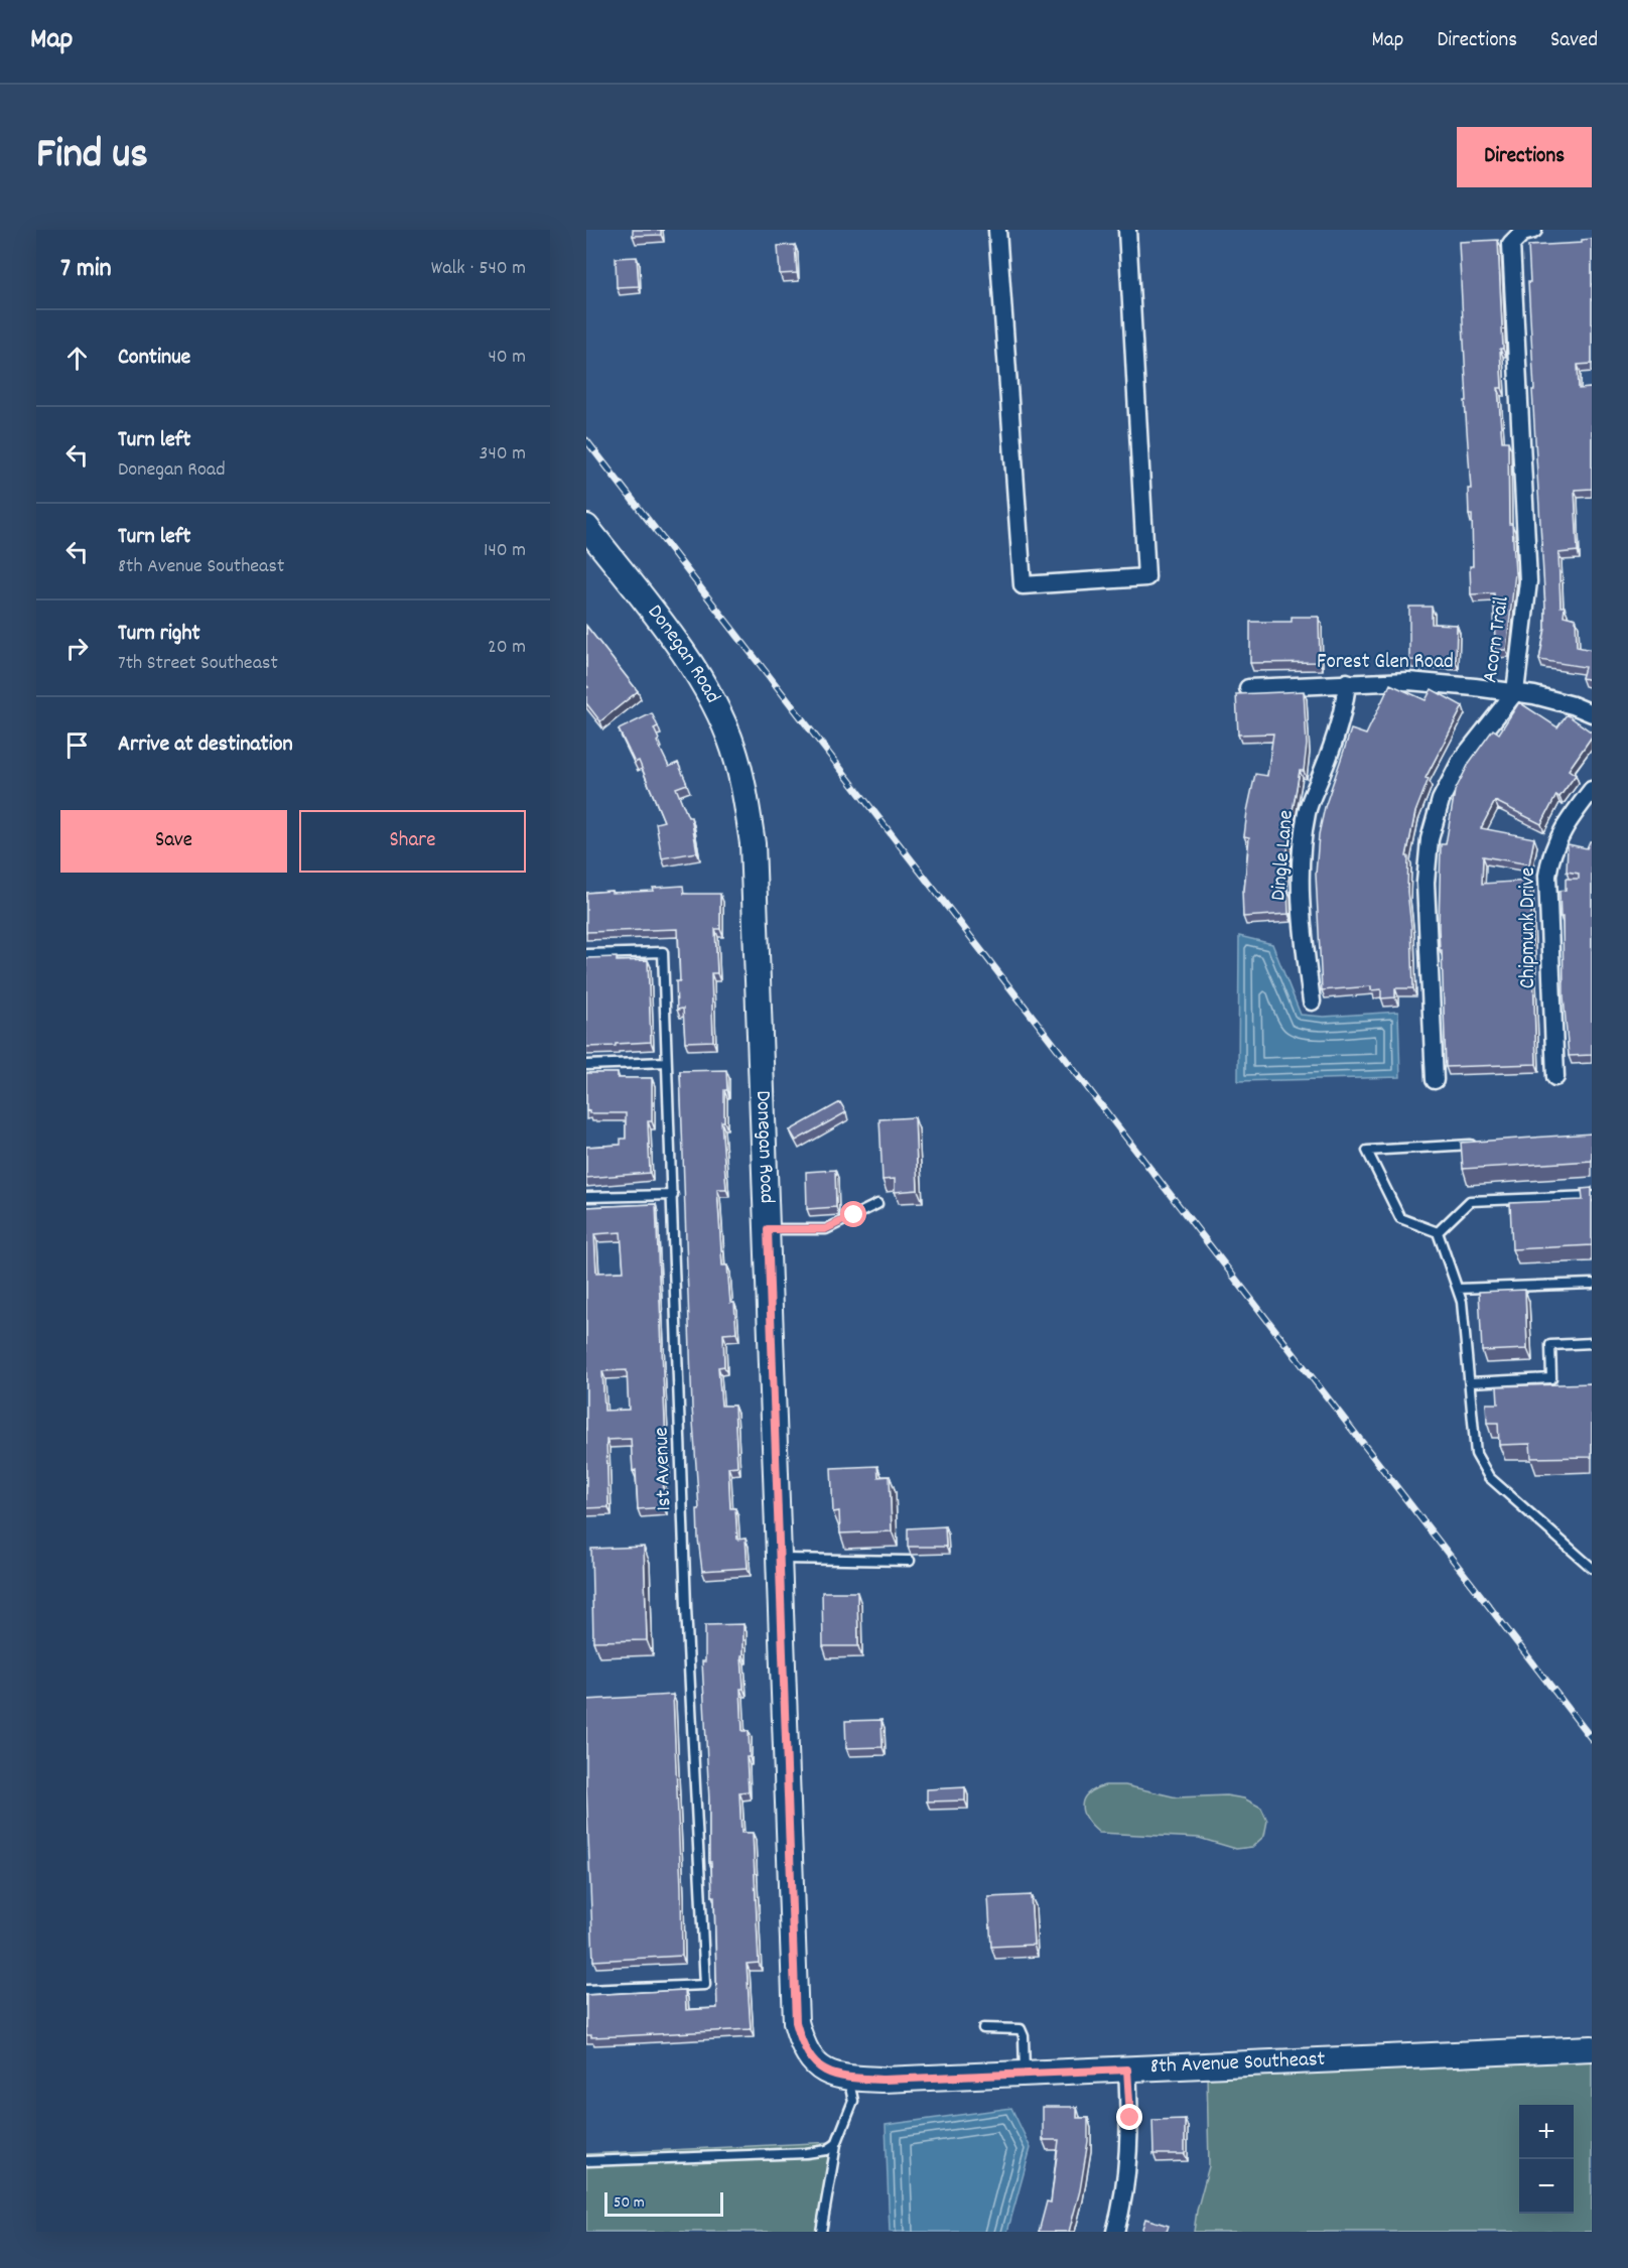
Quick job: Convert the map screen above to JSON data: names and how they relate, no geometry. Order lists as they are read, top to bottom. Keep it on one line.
{"streets":{"street":["Acorn Trail","Donegan Road","Forest Glen Road","Dingle Lane","Chipmunk Drive","8th Avenue Southeast"],"lane":["1st Avenue"]},"crossings":[["Acorn Trail","Forest Glen Road"],["Donegan Road","8th Avenue Southeast"],["Forest Glen Road","Dingle Lane"]],"scale_bar":"50 m","page":{"header":"Map","nav":["Map","Directions","Saved"],"title":"Find us","buttons":["Directions",["Save","Share"]],"heading":["7 min","Walk · 540 m"],"list":[["Continue","40 m"],["Turn left","Donegan Road","340 m"],["Turn left","8th Avenue Southeast","140 m"],["Turn right","7th Street Southeast","20 m"],"Arrive at destination"],"map_buttons":["+","−"],"scale":"50 m"}}
